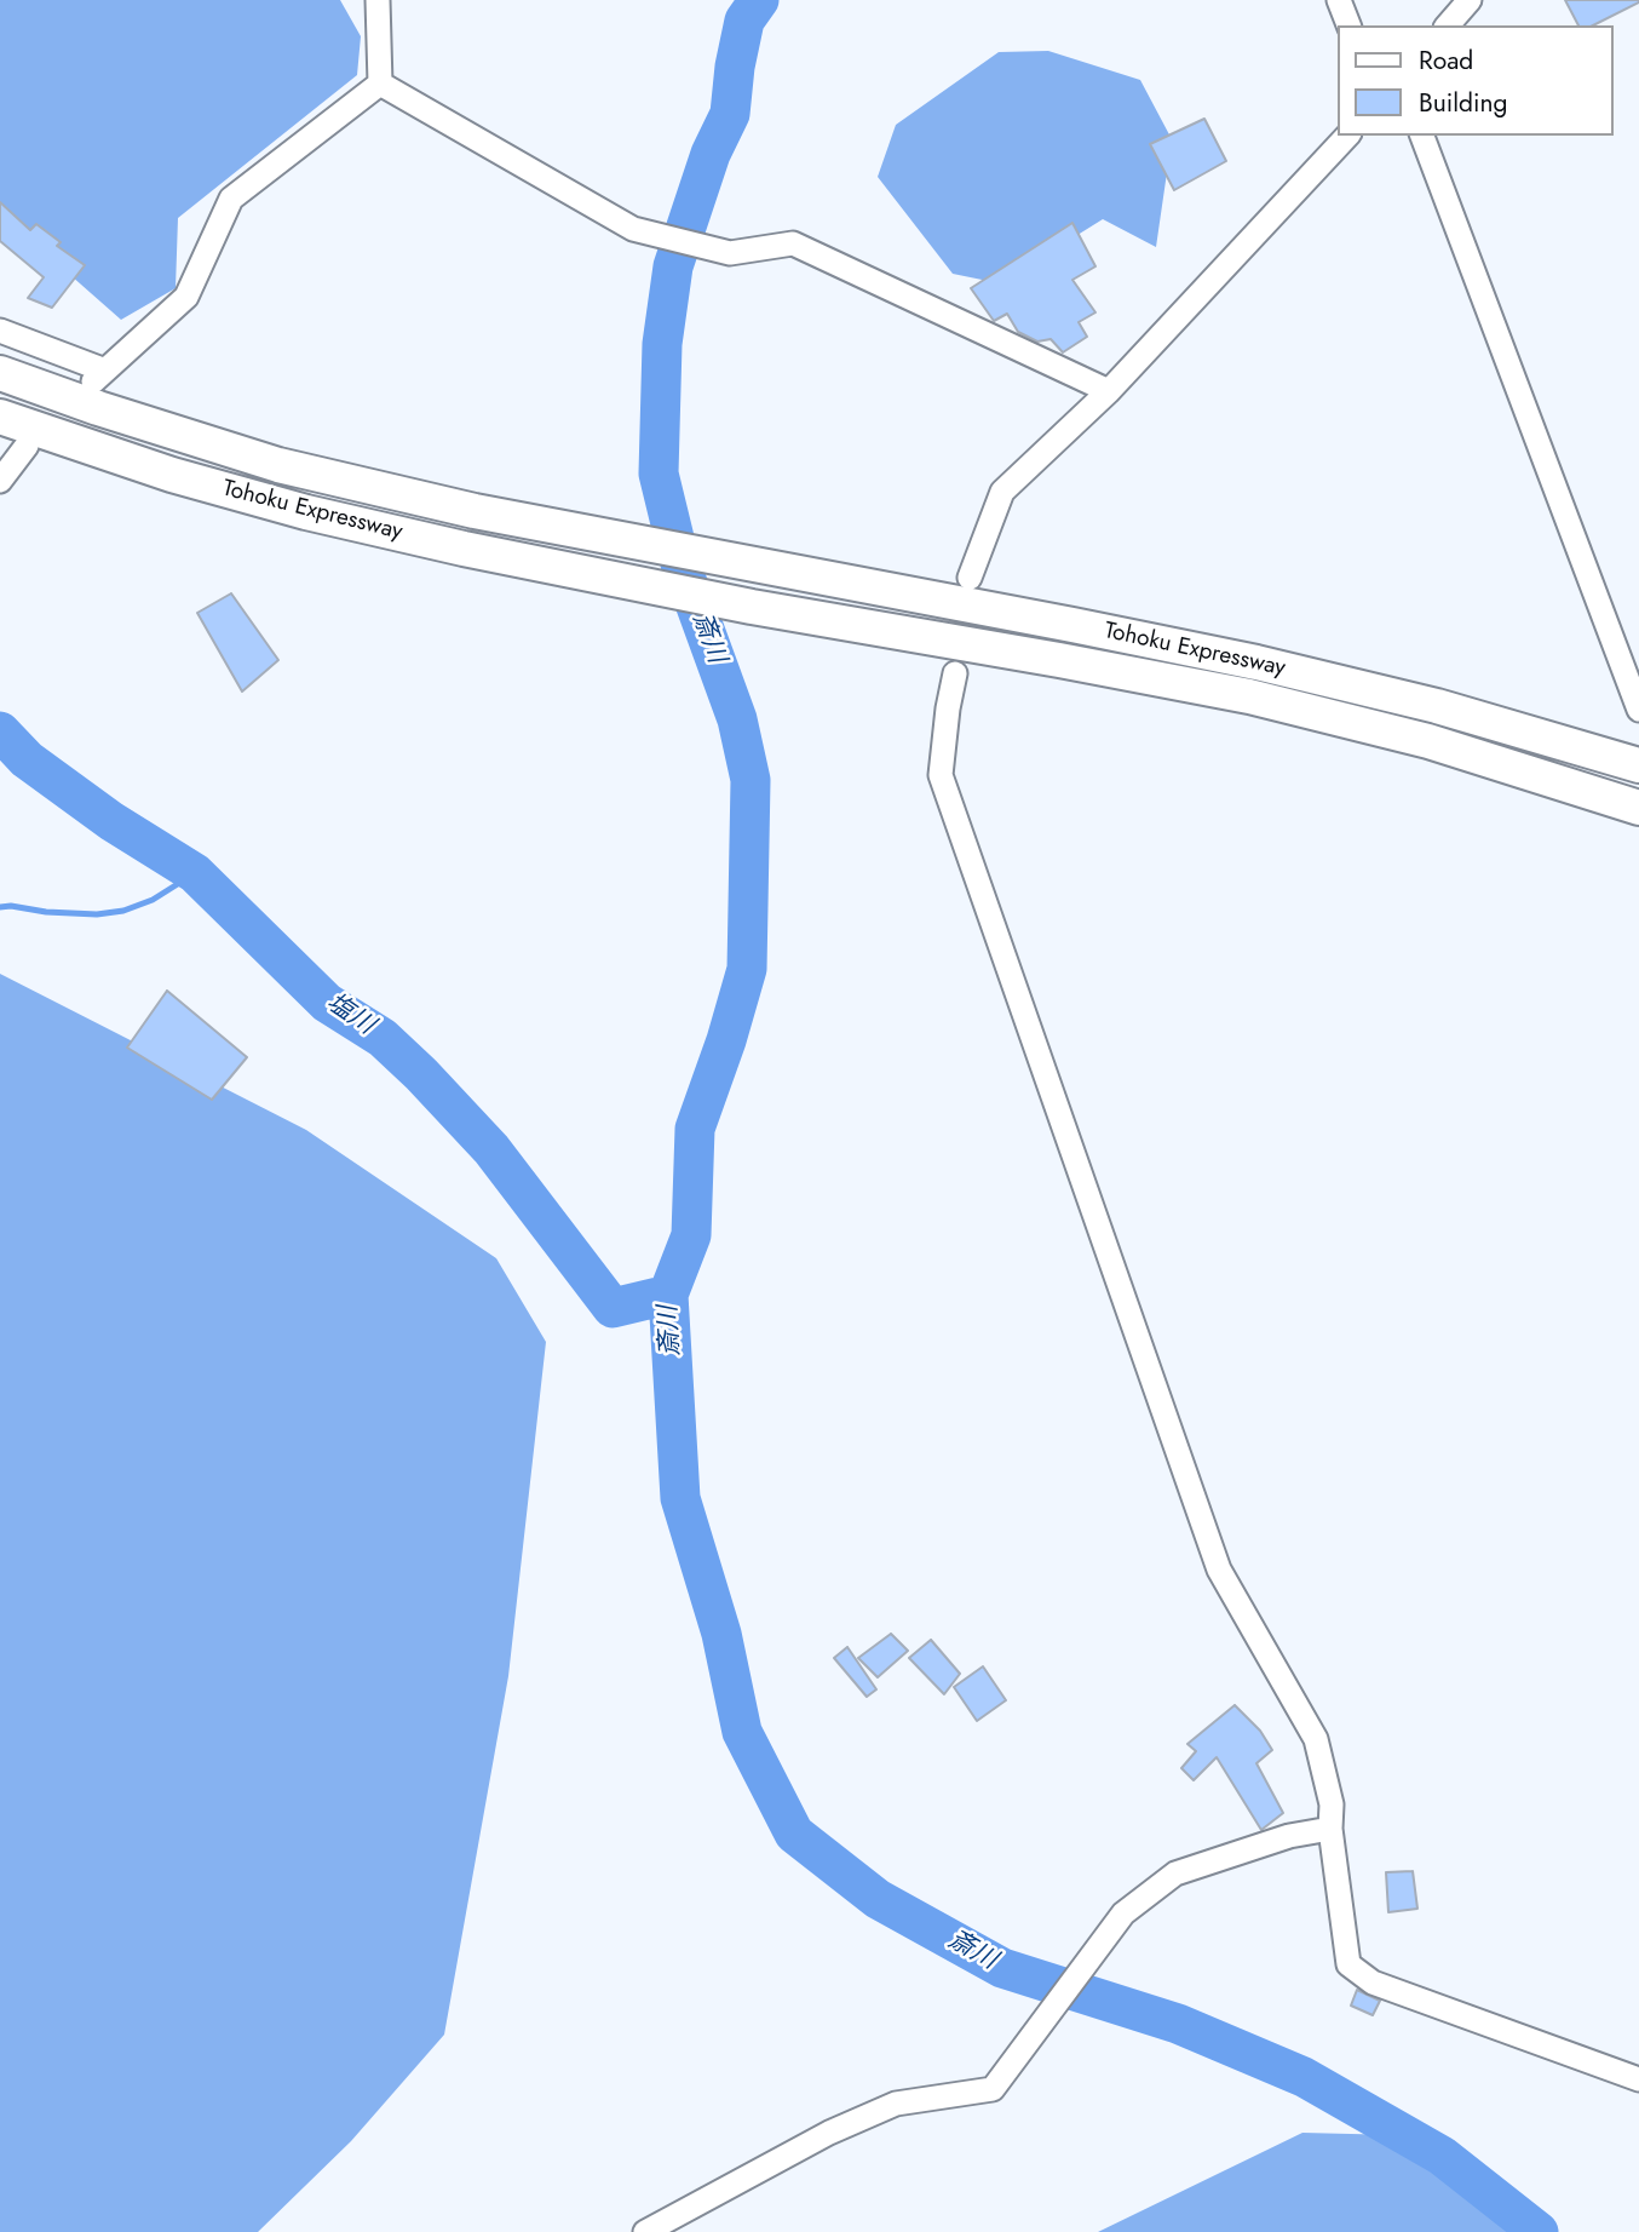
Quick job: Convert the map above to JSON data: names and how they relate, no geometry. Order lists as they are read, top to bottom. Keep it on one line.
{"streets":{"highway":["Tohoku Expressway"]},"water":["斎川","塩川"],"legend":["Road","Building"]}
